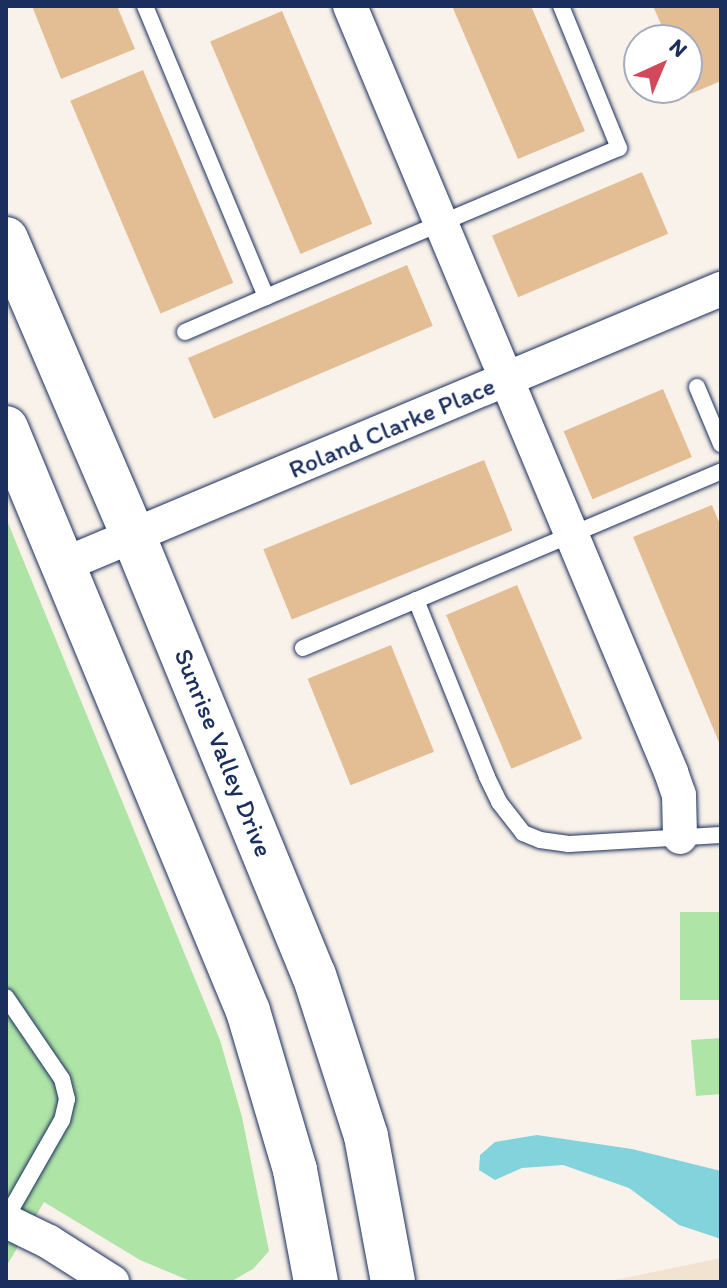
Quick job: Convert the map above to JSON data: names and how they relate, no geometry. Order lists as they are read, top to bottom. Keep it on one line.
{"streets":{"main road":["Sunrise Valley Drive"],"street":["Roland Clarke Place"]},"crossings":[["Roland Clarke Place","Sunrise Valley Drive"]],"north":"top right"}
